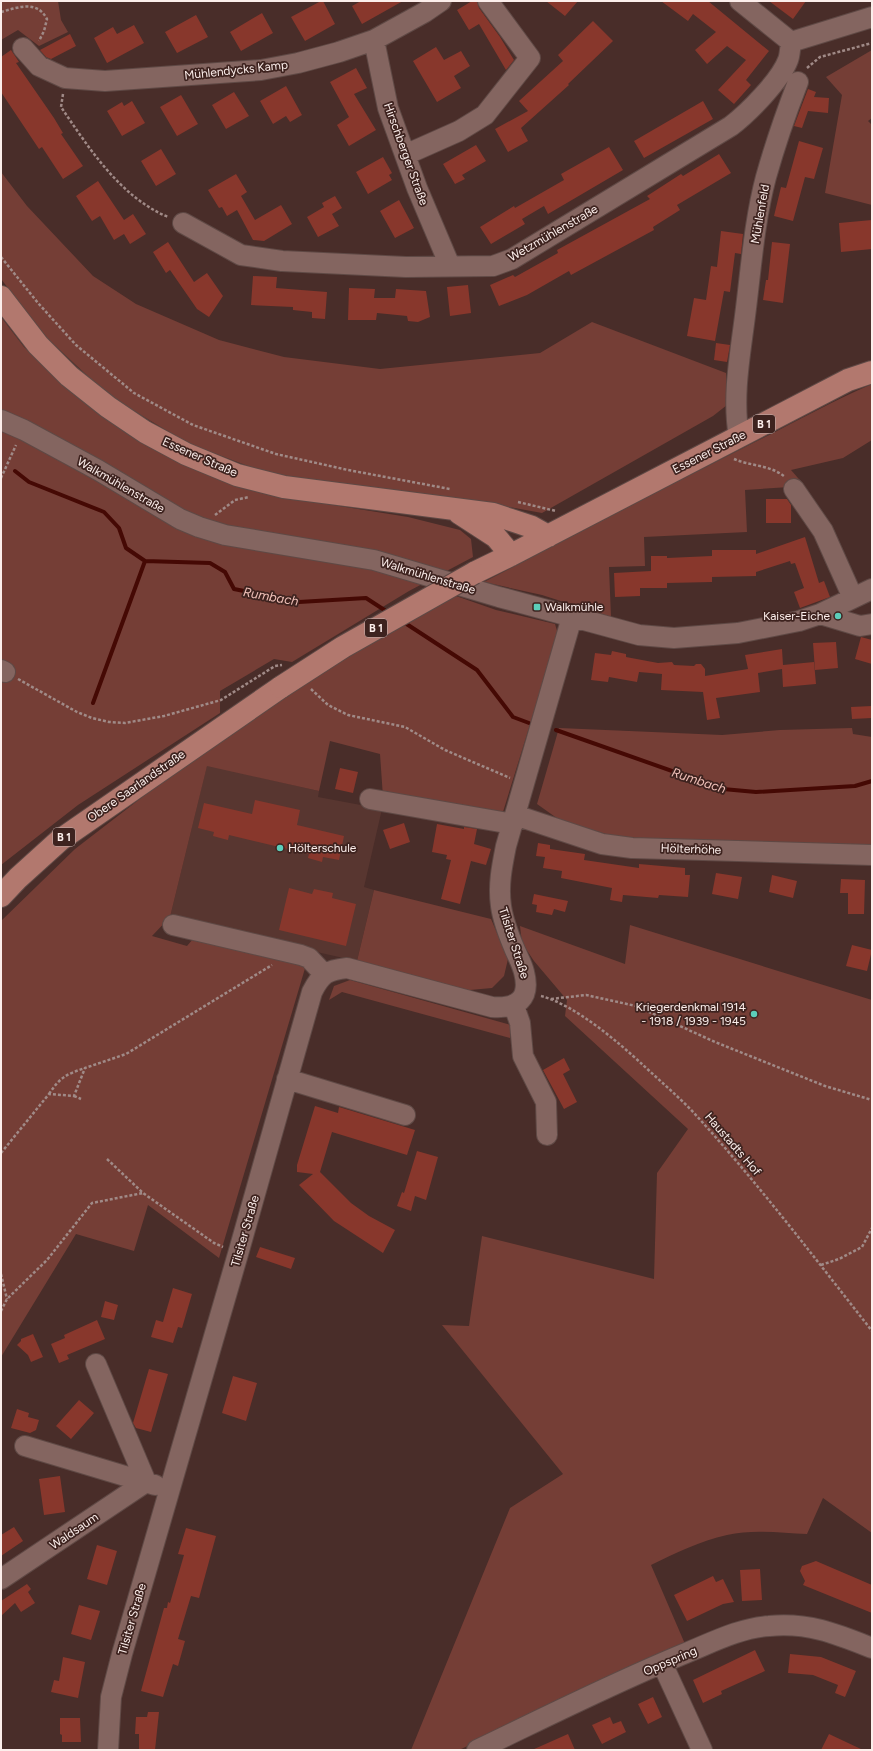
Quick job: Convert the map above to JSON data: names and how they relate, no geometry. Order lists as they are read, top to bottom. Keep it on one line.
{"streets":{"main road":["B 1","Essener Straße","Obere Saarlandstraße"],"street":["Mühlendycks Kamp","Hirschberger Straße","Mühlenfeld","Wetzmühlenstraße","Walkmühlenstraße","Hölterhöhe","Tilsiter Straße","Waldsaum","Oppspring"],"path":["Haustadts Hof"]},"crossings":[["Mühlendycks Kamp","Hirschberger Straße"],["Hirschberger Straße","Wetzmühlenstraße"],["Mühlenfeld","Essener Straße"],["Essener Straße","Obere Saarlandstraße"],["Walkmühlenstraße","Tilsiter Straße"],["Hölterhöhe","Tilsiter Straße"]],"water":["Rumbach"],"places":{"transit":["Walkmühle"],"other":["Kaiser-Eiche","Hölterschule","Kriegerdenkmal 1914 - 1918 / 1939 - 1945"]}}
